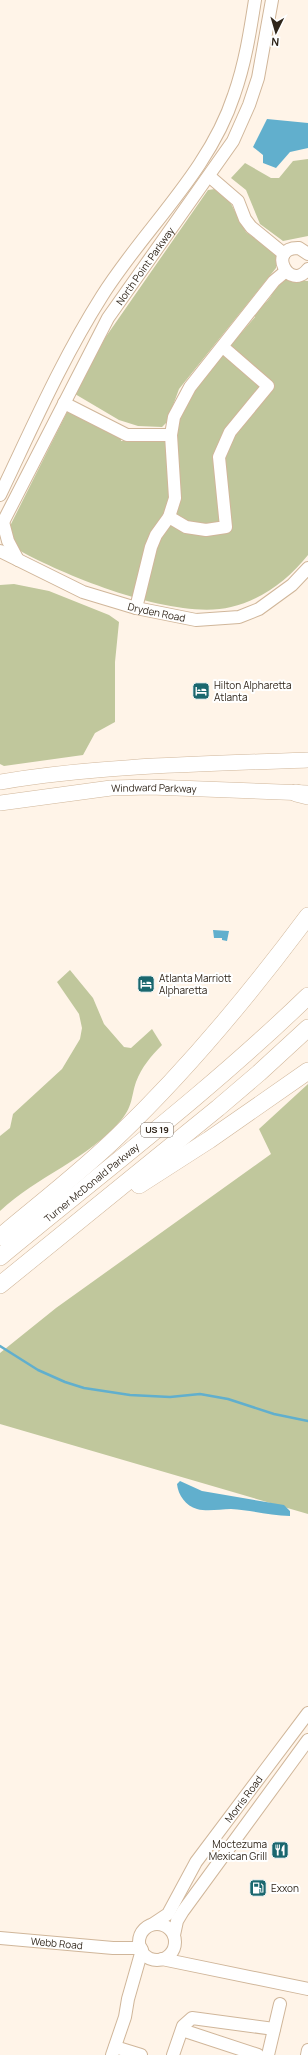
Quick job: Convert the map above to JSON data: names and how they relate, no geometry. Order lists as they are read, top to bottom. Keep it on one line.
{"streets":{"highway":["US 19","Turner McDonald Parkway"],"main road":["Windward Parkway"],"street":["North Point Parkway","Dryden Road","Morris Road","Webb Road"]},"crossings":[["Morris Road","Webb Road"]],"places":{"hotel":["Hilton Alpharetta Atlanta","Atlanta Marriott Alpharetta"],"restaurant":["Moctezuma Mexican Grill"],"fuel station":["Exxon"]},"north":"bottom"}
